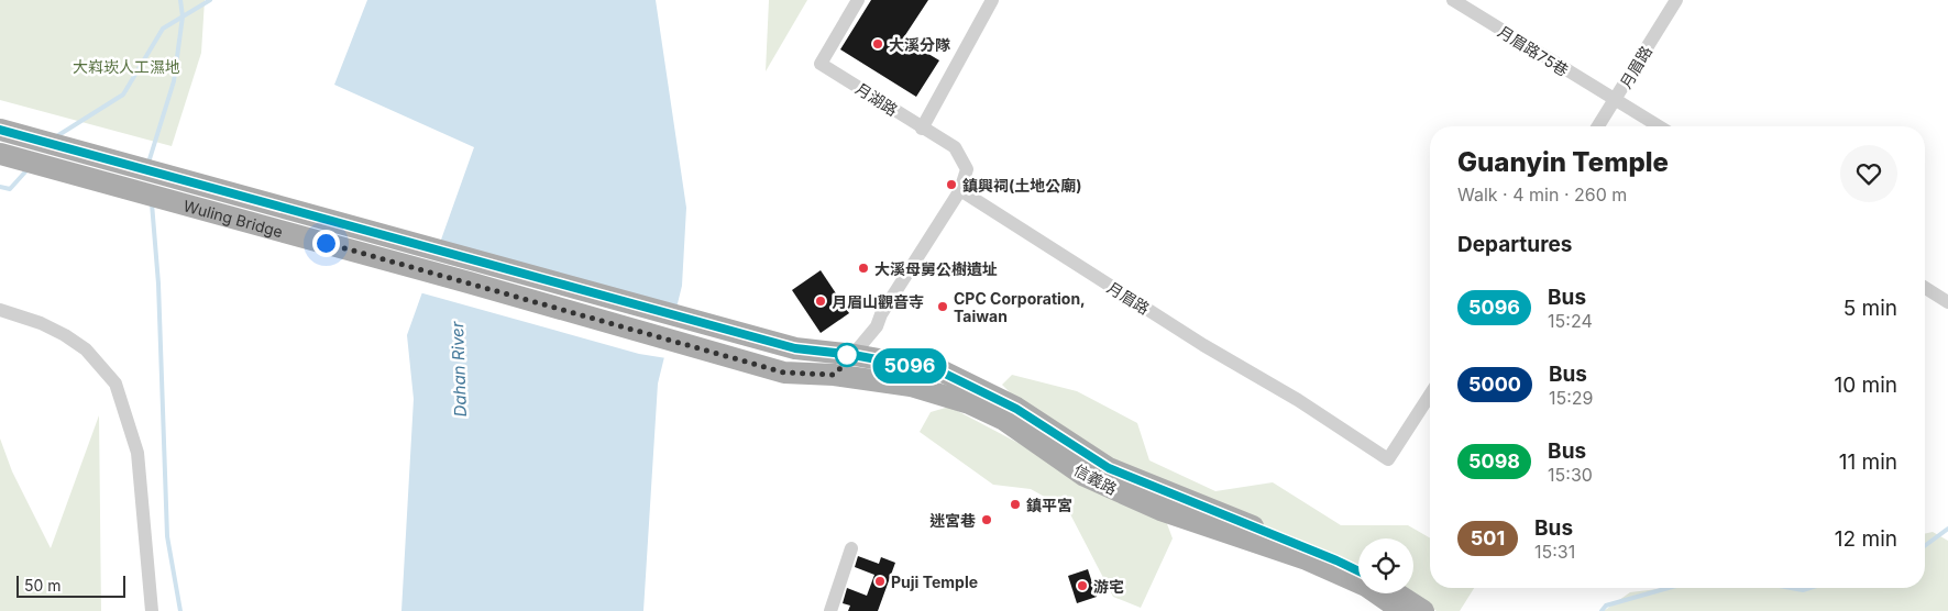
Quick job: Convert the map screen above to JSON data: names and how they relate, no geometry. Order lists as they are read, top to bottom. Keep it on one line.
{"streets":{"main road":["Wuling Bridge","信義路"],"street":["月眉路75巷","月眉路","月湖路"]},"crossings":[["月眉路75巷","月眉路"],["月眉路","月湖路"],["Wuling Bridge","信義路"]],"water":["Dahan River"],"parks":["大嵙崁人工濕地"],"places":["大溪分隊","鎮興祠(土地公廟)","大溪母舅公樹遺址","月眉山觀音寺","CPC Corporation, Taiwan","鎮平宮","迷宮巷","Puji Temple","游宅"],"lines":["bus line 5096"],"scale_bar":"50 m","page":{"on_map":"5096","heading":[["Guanyin Temple","Walk · 4 min · 260 m"],"Departures"],"list":[{"mark":"5096","name":"Bus","note":"15:24","value":"5 min"},{"mark":"5000","name":"Bus","note":"15:29","value":"10 min"},{"mark":"5098","name":"Bus","note":"15:30","value":"11 min"},{"mark":"501","name":"Bus","note":"15:31","value":"12 min"}],"scale":"50 m"}}
